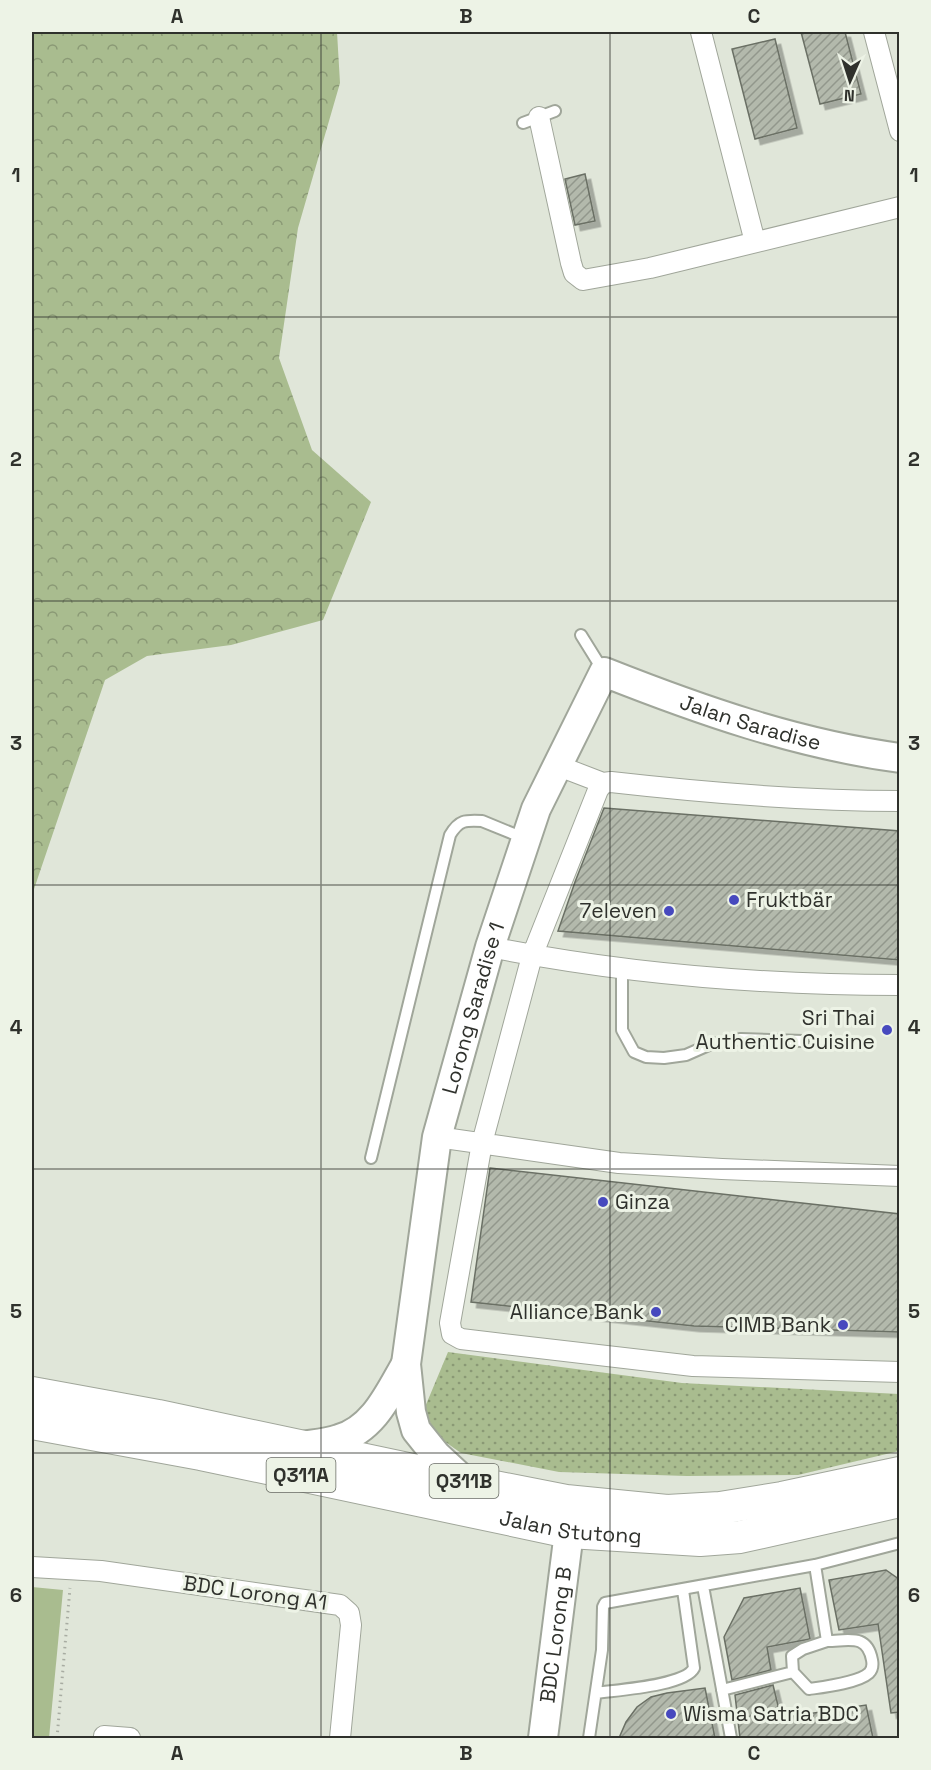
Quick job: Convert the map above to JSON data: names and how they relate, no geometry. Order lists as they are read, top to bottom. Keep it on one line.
{"streets":{"main road":["Q311A","Q311B","Jalan Stutong"],"street":["Jalan Saradise","Lorong Saradise 1","BDC Lorong A1","BDC Lorong B"]},"crossings":[["Jalan Saradise","Lorong Saradise 1"],["Jalan Stutong","BDC Lorong B"]],"places":["Fruktbär","7eleven","Sri Thai Authentic Cuisine","Ginza","Alliance Bank","CIMB Bank","Wisma Satria BDC"],"north":"bottom","grid":{"columns":["A","B","C"],"rows":["1","2","3","4","5","6"]}}
